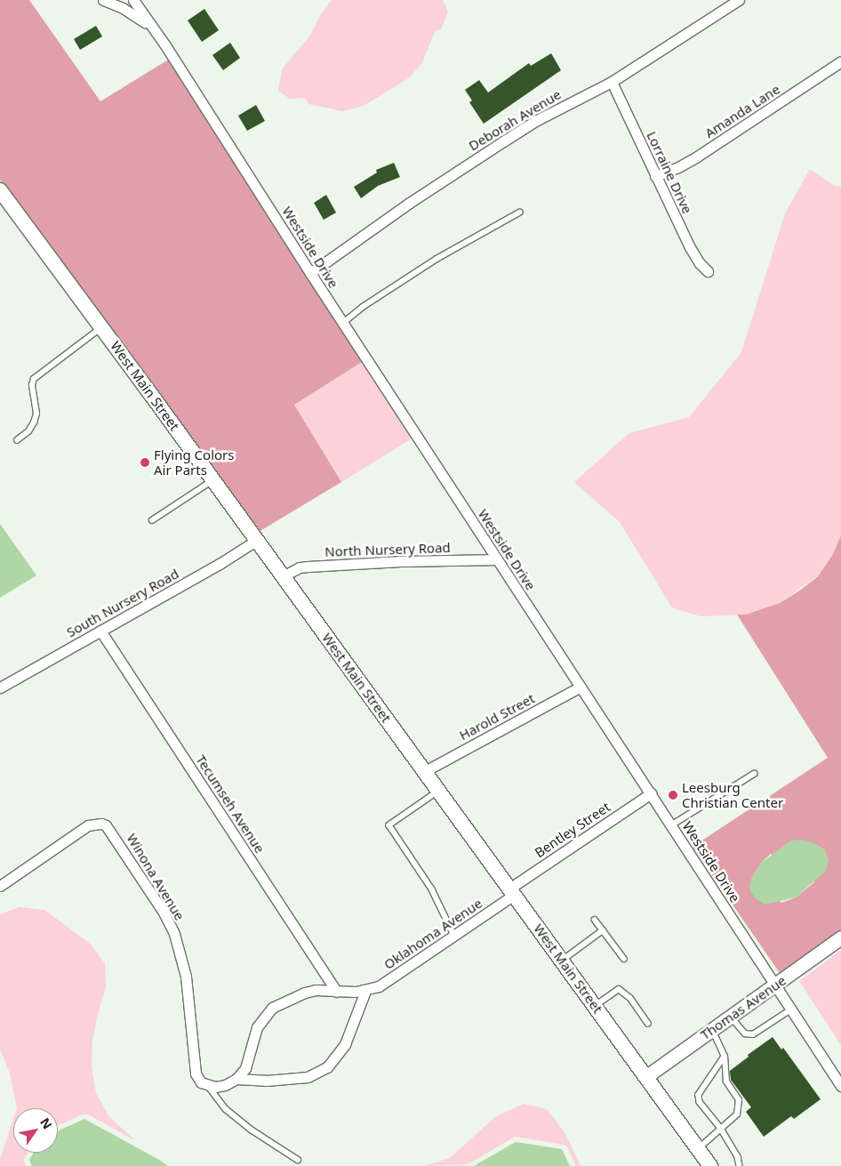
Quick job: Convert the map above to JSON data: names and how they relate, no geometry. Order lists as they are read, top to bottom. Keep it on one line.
{"streets":{"main road":["West Main Street"],"street":["Amanda Lane","Deborah Avenue","Lorraine Drive","Westside Drive","North Nursery Road","South Nursery Road","Harold Street","Tecumseh Avenue","Bentley Street","Winona Avenue","Oklahoma Avenue","Thomas Avenue"]},"crossings":[["Amanda Lane","Lorraine Drive"],["Deborah Avenue","Lorraine Drive"],["Deborah Avenue","Westside Drive"],["Westside Drive","North Nursery Road"],["Westside Drive","Harold Street"],["Westside Drive","Bentley Street"],["Westside Drive","Thomas Avenue"],["West Main Street","North Nursery Road"],["West Main Street","South Nursery Road"],["West Main Street","Harold Street"],["West Main Street","Bentley Street"],["West Main Street","Oklahoma Avenue"],["West Main Street","Thomas Avenue"],["South Nursery Road","Tecumseh Avenue"],["Bentley Street","Oklahoma Avenue"]],"places":["Flying Colors Air Parts","Leesburg Christian Center"],"north":"top right"}
